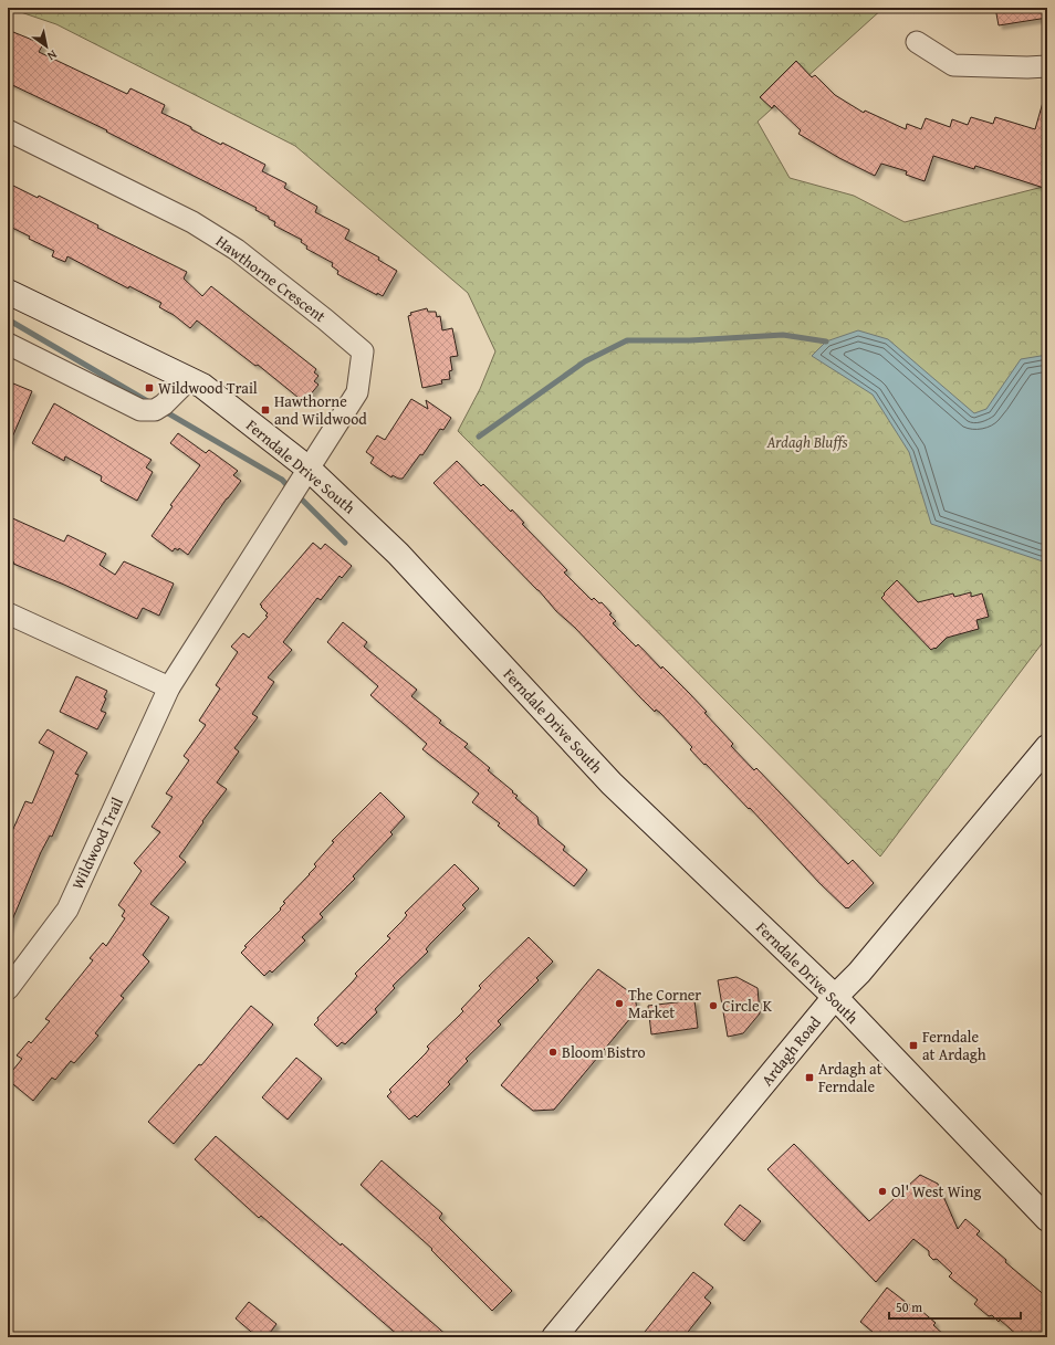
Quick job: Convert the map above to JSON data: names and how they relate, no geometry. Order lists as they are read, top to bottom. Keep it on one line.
{"streets":{"main road":["Ferndale Drive South","Ardagh Road"],"street":["Hawthorne Crescent","Wildwood Trail"]},"crossings":[["Hawthorne Crescent","Ferndale Drive South"],["Hawthorne Crescent","Wildwood Trail"],["Ferndale Drive South","Wildwood Trail"],["Ferndale Drive South","Ardagh Road"]],"parks":["Ardagh Bluffs"],"places":{"transit":["Wildwood Trail","Hawthorne and Wildwood","Ferndale at Ardagh","Ardagh at Ferndale"],"other":["The Corner Market","Circle K","Bloom Bistro","Ol' West Wing"]},"scale_bar":"50 m","north":"bottom right"}
